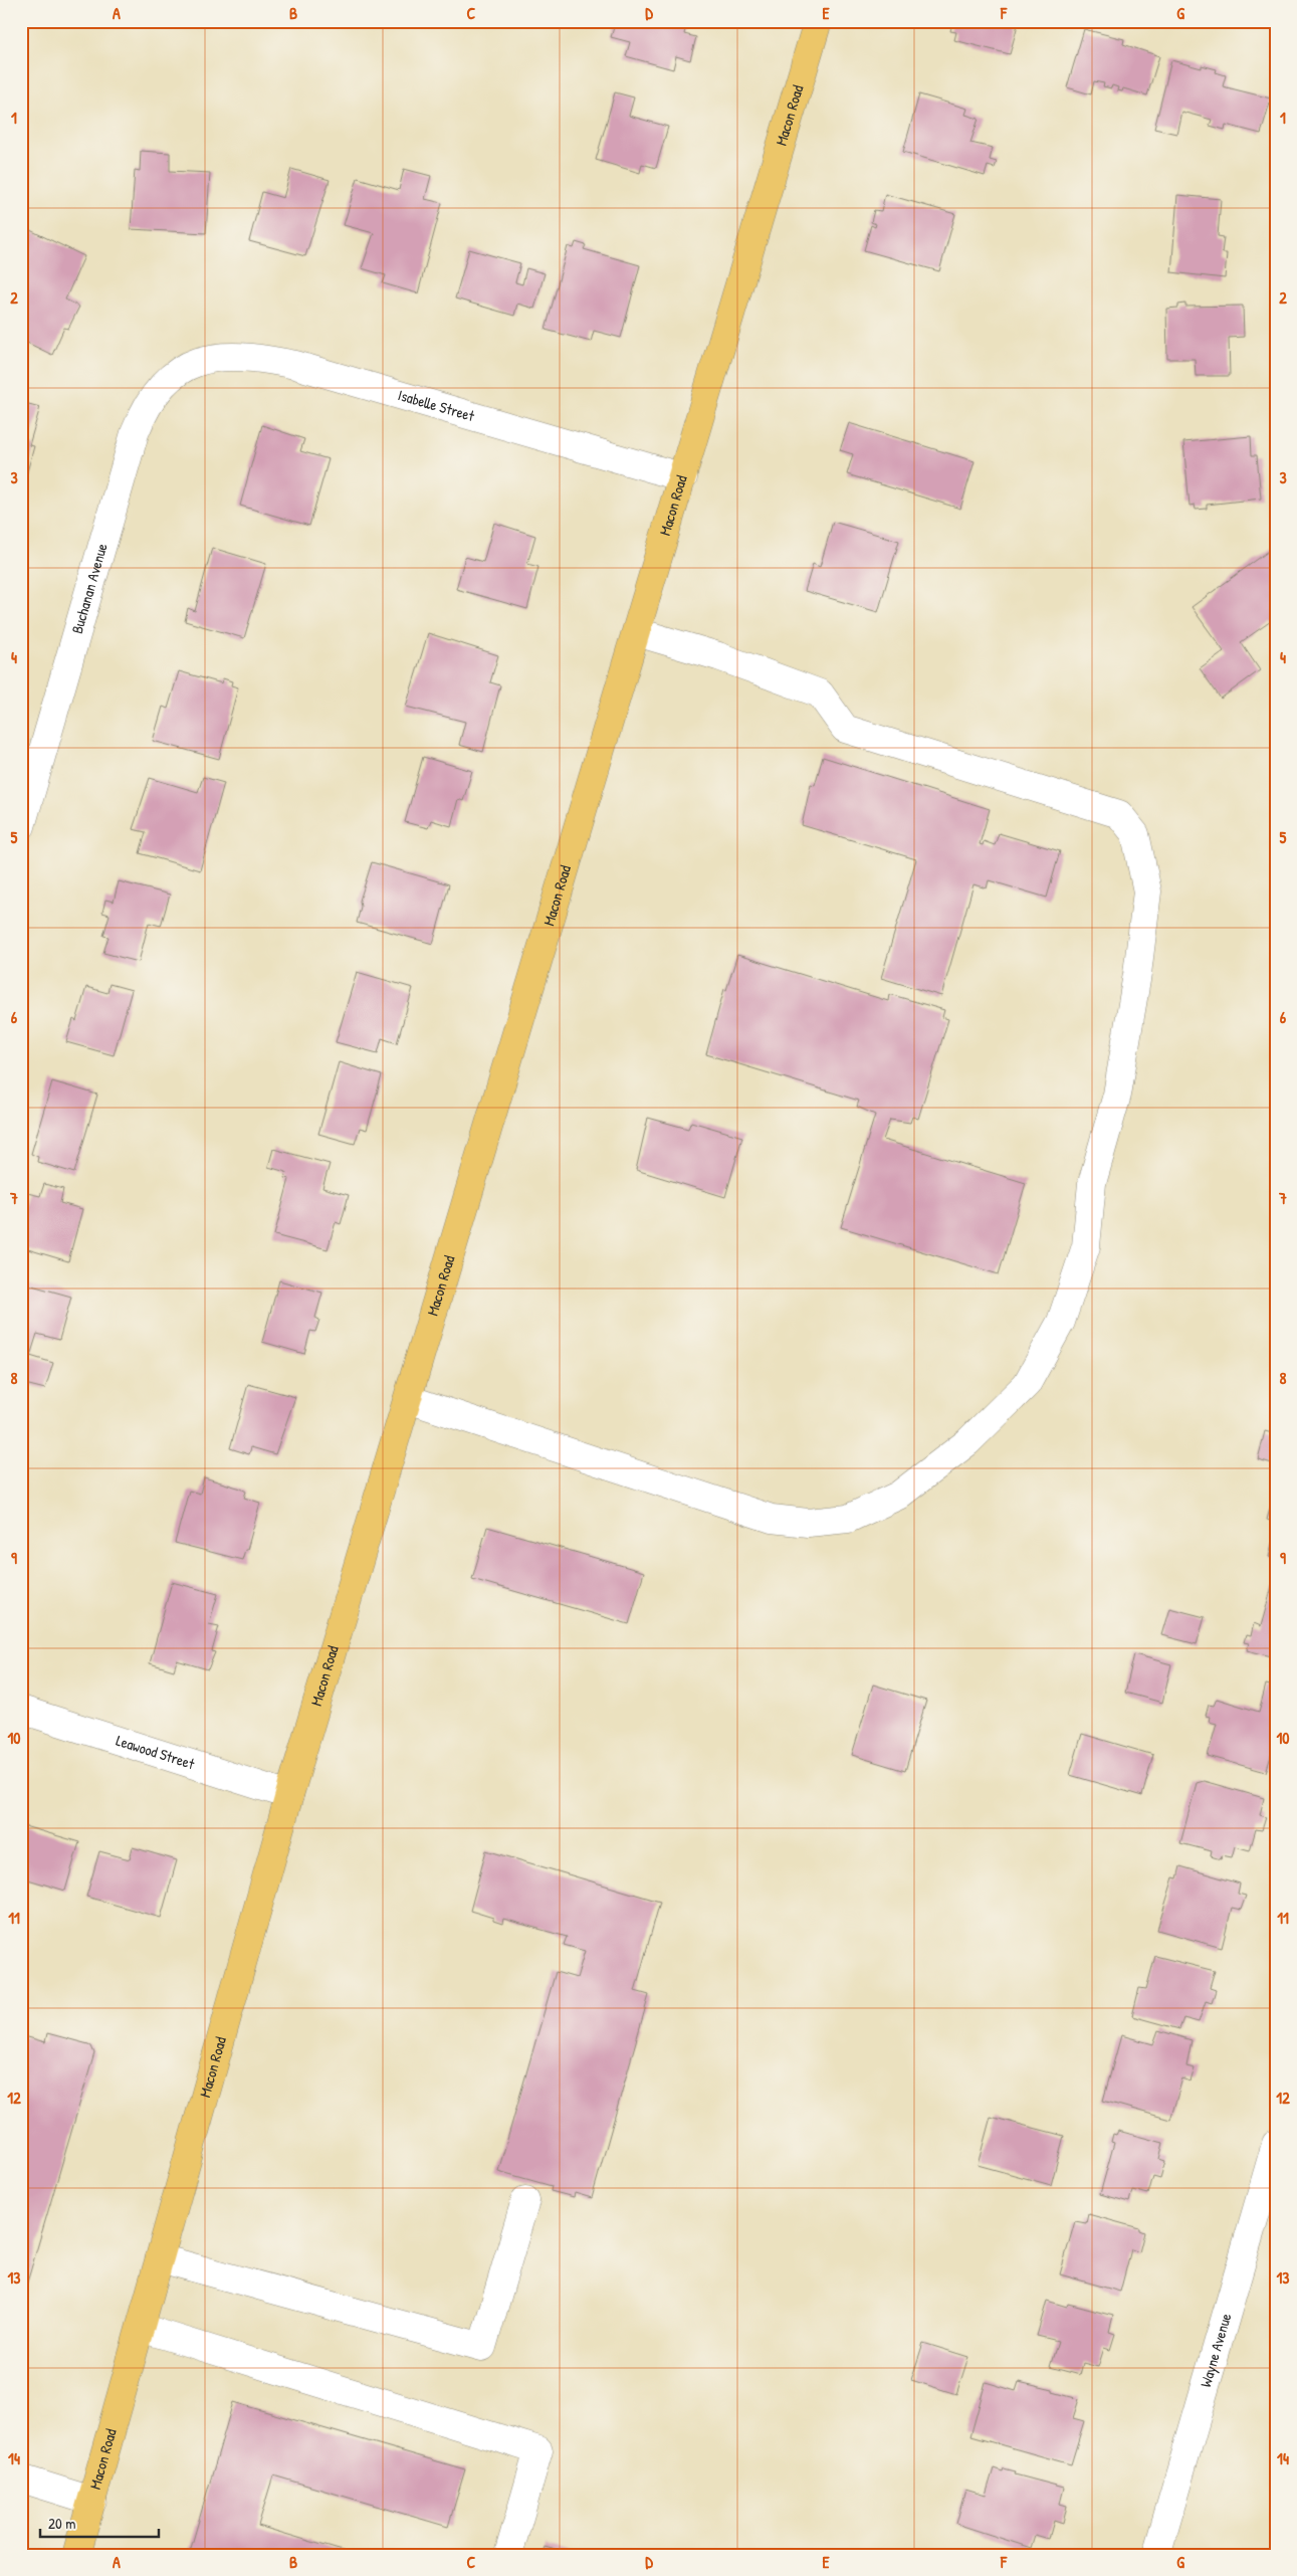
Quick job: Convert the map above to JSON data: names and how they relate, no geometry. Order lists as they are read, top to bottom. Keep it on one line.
{"streets":{"main road":["Macon Road"],"street":["Isabelle Street","Buchanan Avenue","Leawood Street","Wayne Avenue"]},"crossings":[["Macon Road","Isabelle Street"],["Macon Road","Leawood Street"],["Isabelle Street","Buchanan Avenue"]],"scale_bar":"20 m","grid":{"columns":["A","B","C","D","E","F","G"],"rows":["1","2","3","4","5","6","7","8","9","10","11","12","13","14"]}}
